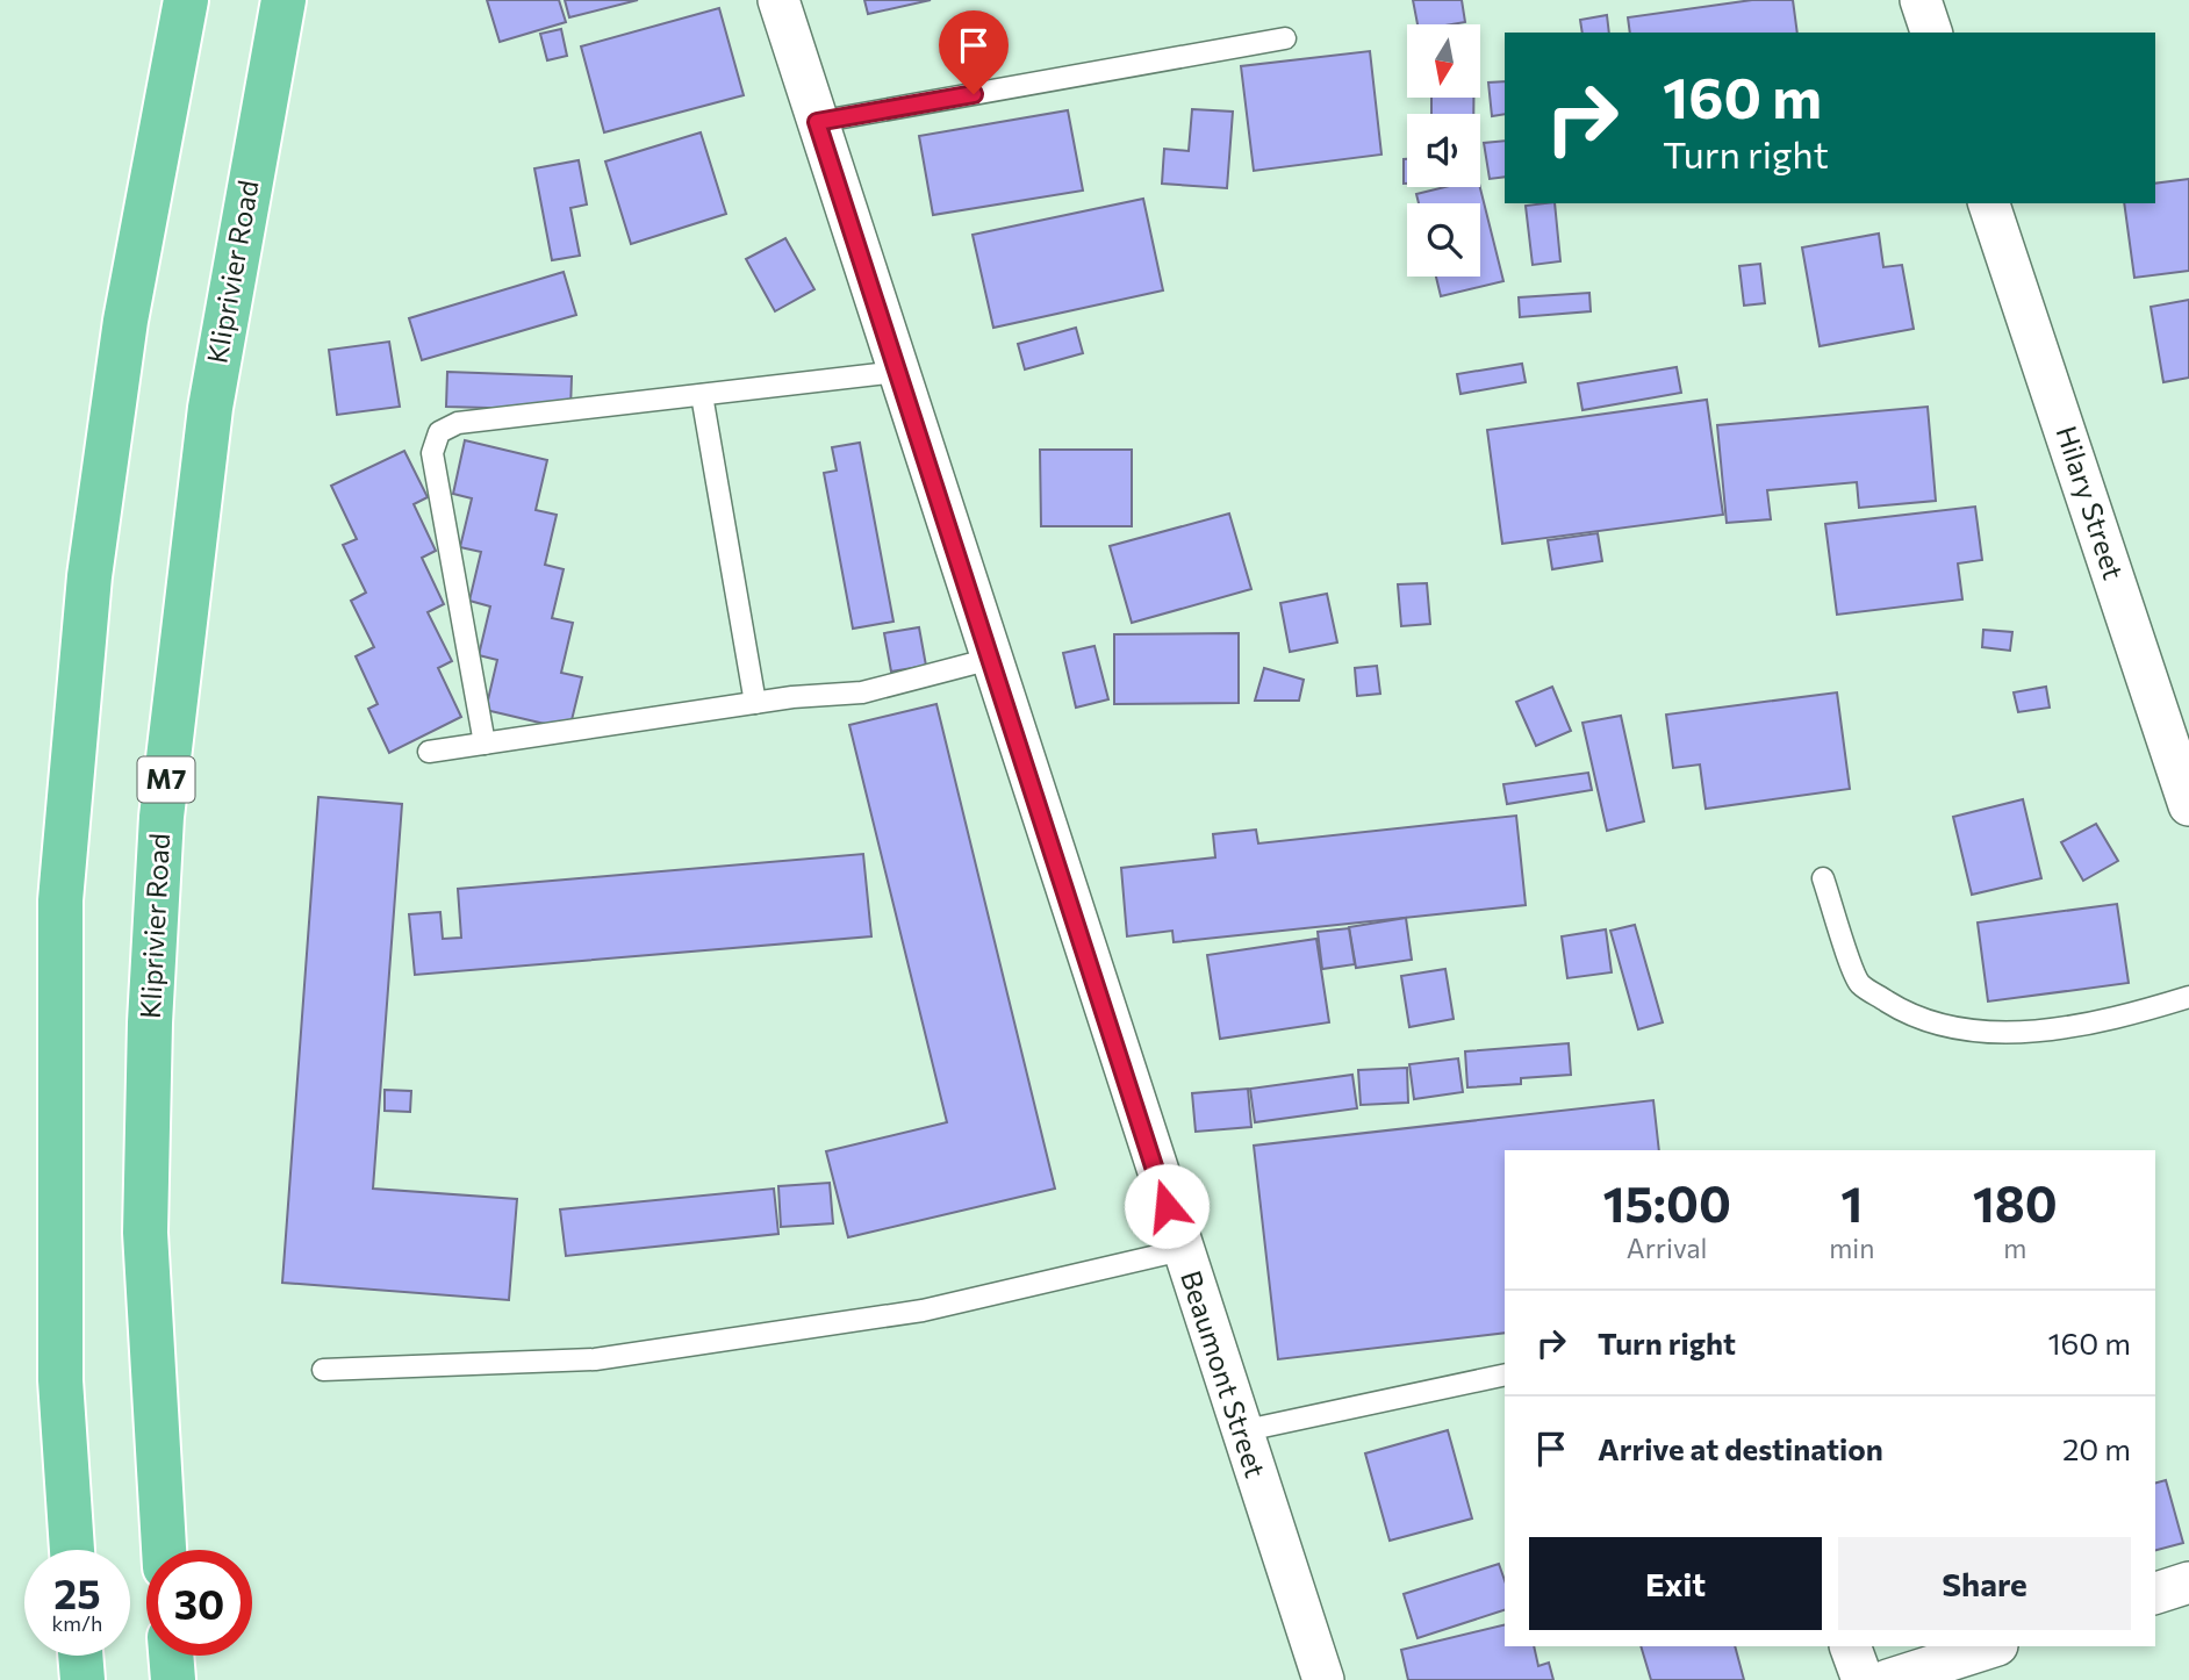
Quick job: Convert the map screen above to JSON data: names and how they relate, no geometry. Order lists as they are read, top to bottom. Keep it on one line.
{"streets":{"main road":["Kliprivier Road","M7"],"street":["Hilary Street","Beaumont Street"]},"north":"bottom","page":{"turn":["160 m","Turn right"],"eta":["15:00","Arrival","1","min","180","m"],"list":[{"name":"Turn right","value":"160 m"},{"name":"Arrive at destination","value":"20 m"}],"buttons":["Exit","Share"],"speed":"25 km/h","limit":"30"}}
